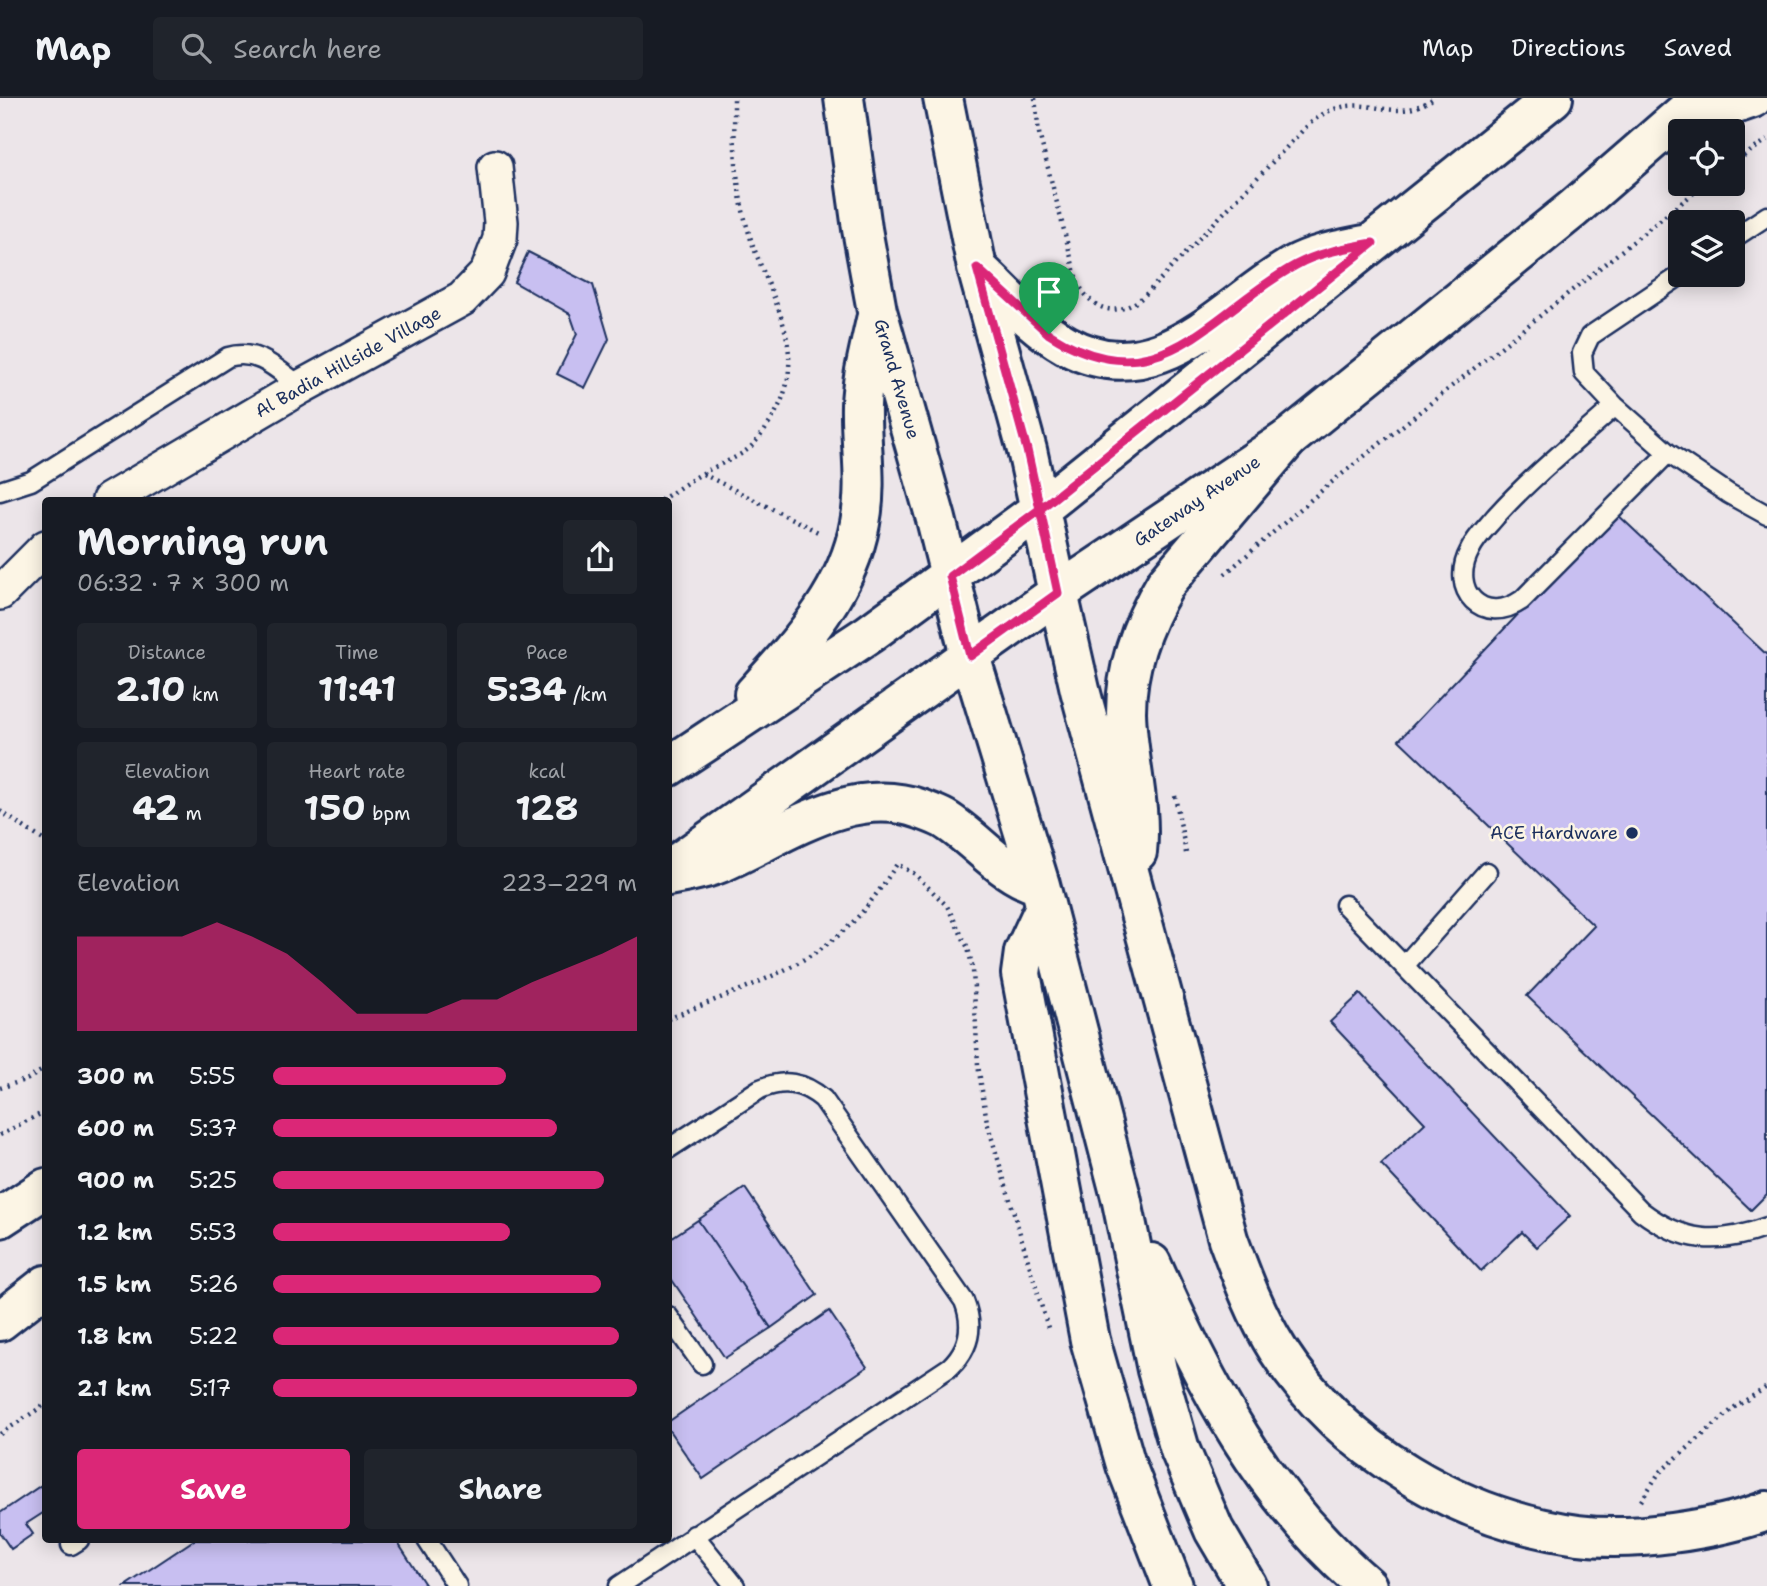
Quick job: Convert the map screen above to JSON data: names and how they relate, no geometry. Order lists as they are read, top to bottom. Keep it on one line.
{"streets":{"main road":["Grand Avenue","Gateway Avenue"],"street":["Al Badia Hillside Village"]},"crossings":[["Grand Avenue","Gateway Avenue"]],"places":["ACE Hardware"],"page":{"header":"Map","search":"Search here","nav":["Map","Directions","Saved"],"heading":["Morning run","06:32 · 7 × 300 m"],"stats":[["Distance","2.10 km"],["Time","11:41"],["Pace","5:34 /km"],["Elevation","42 m"],["Heart rate","150 bpm"],["kcal","128"]],"chart":["Elevation","223–229 m"],"list":[{"name":"300 m","note":"5:55"},{"name":"600 m","note":"5:37"},{"name":"900 m","note":"5:25"},{"name":"1.2 km","note":"5:53"},{"name":"1.5 km","note":"5:26"},{"name":"1.8 km","note":"5:22"},{"name":"2.1 km","note":"5:17"}],"buttons":["Save","Share"]}}
